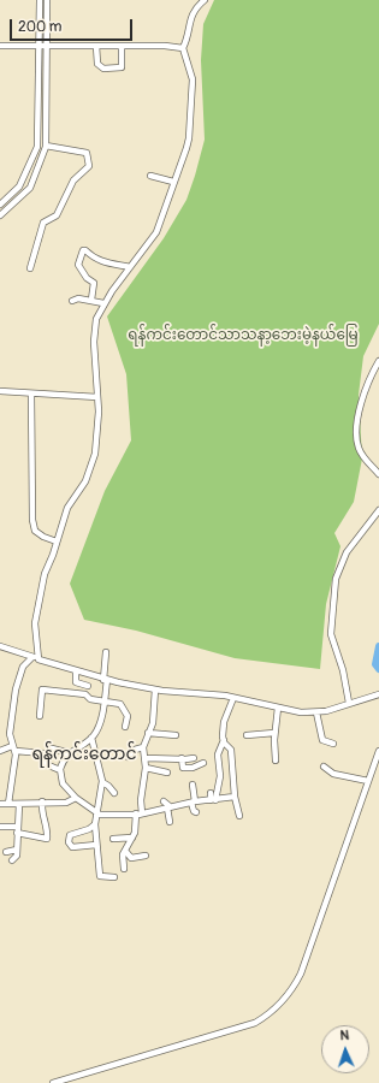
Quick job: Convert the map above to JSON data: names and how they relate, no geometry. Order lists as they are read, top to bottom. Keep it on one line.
{"districts":["ရန်ကင်းတောင်"],"parks":["ရန်ကင်းတောင်သာသနာ့ဘေးမဲ့နယ်မြေ"],"scale_bar":"200 m","north":"top"}
